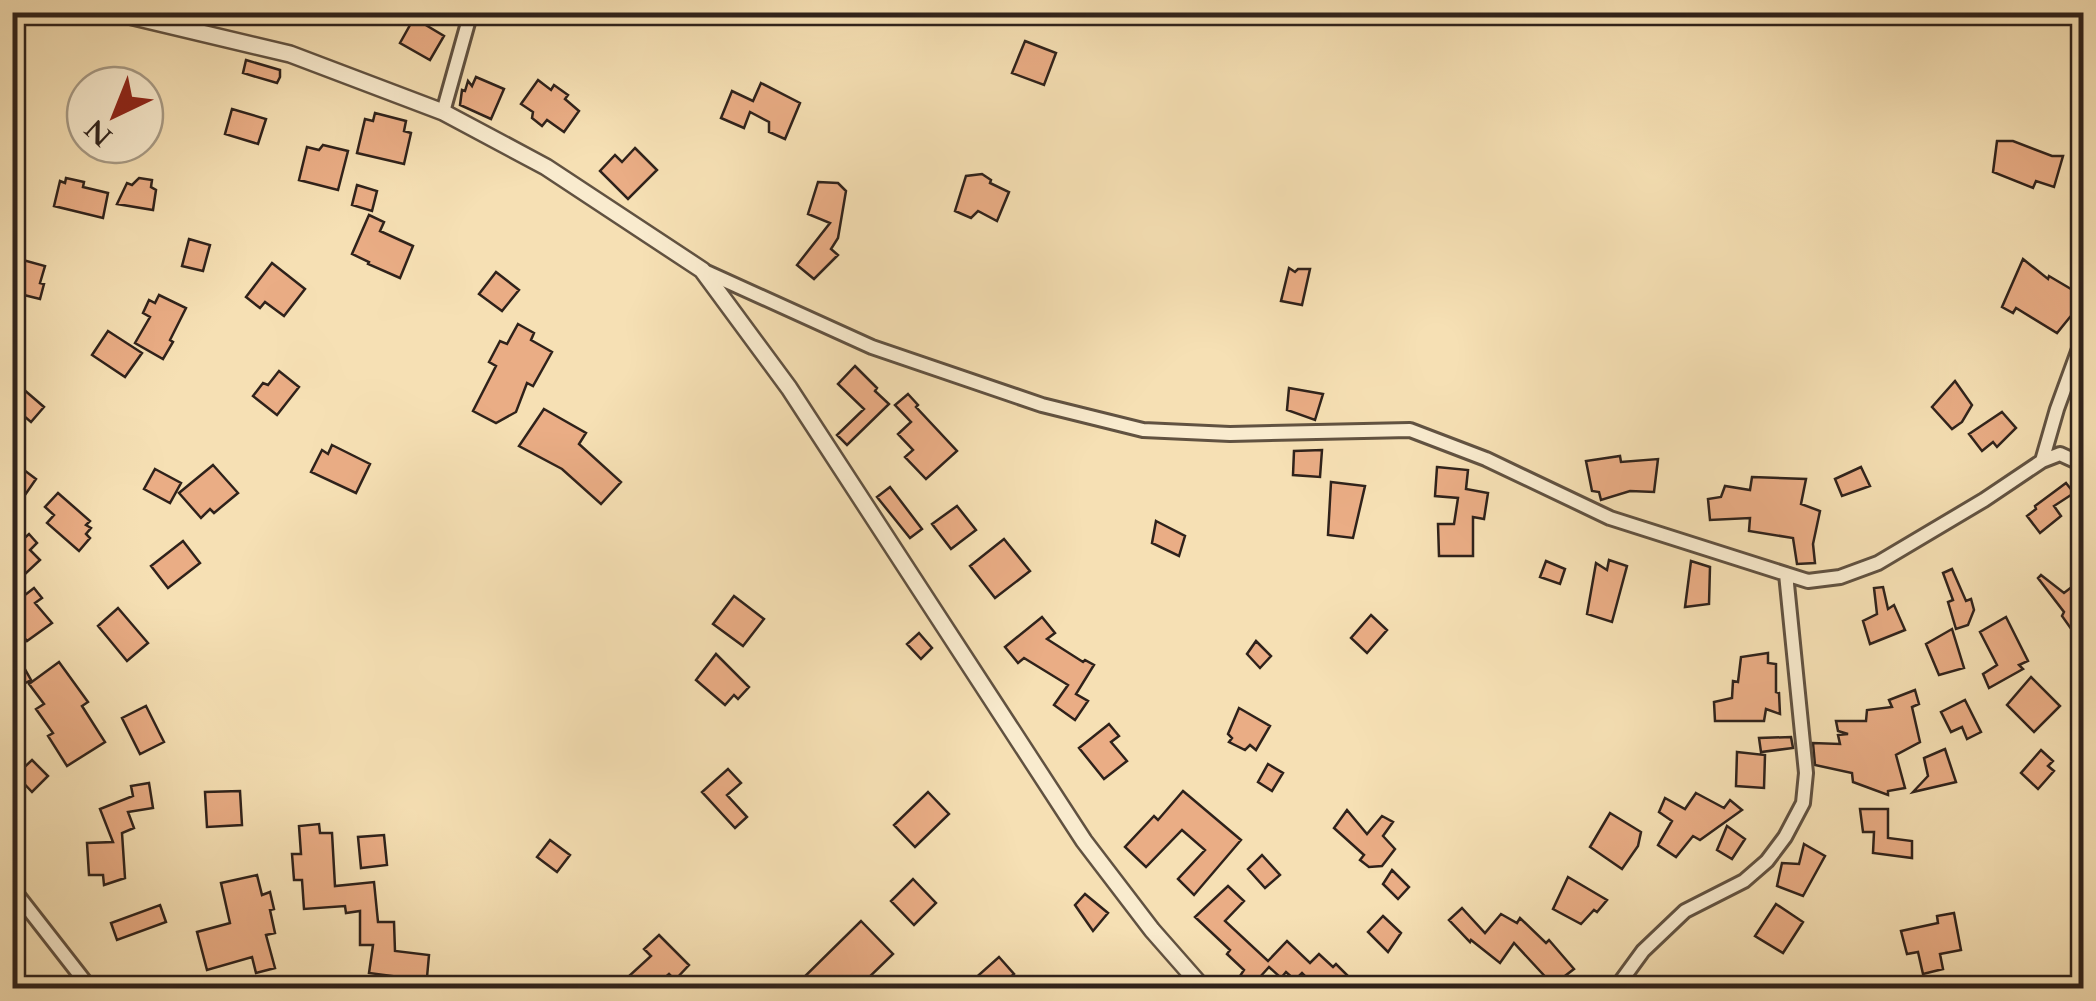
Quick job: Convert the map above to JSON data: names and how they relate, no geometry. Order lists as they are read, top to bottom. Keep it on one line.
{"north":"bottom left"}
